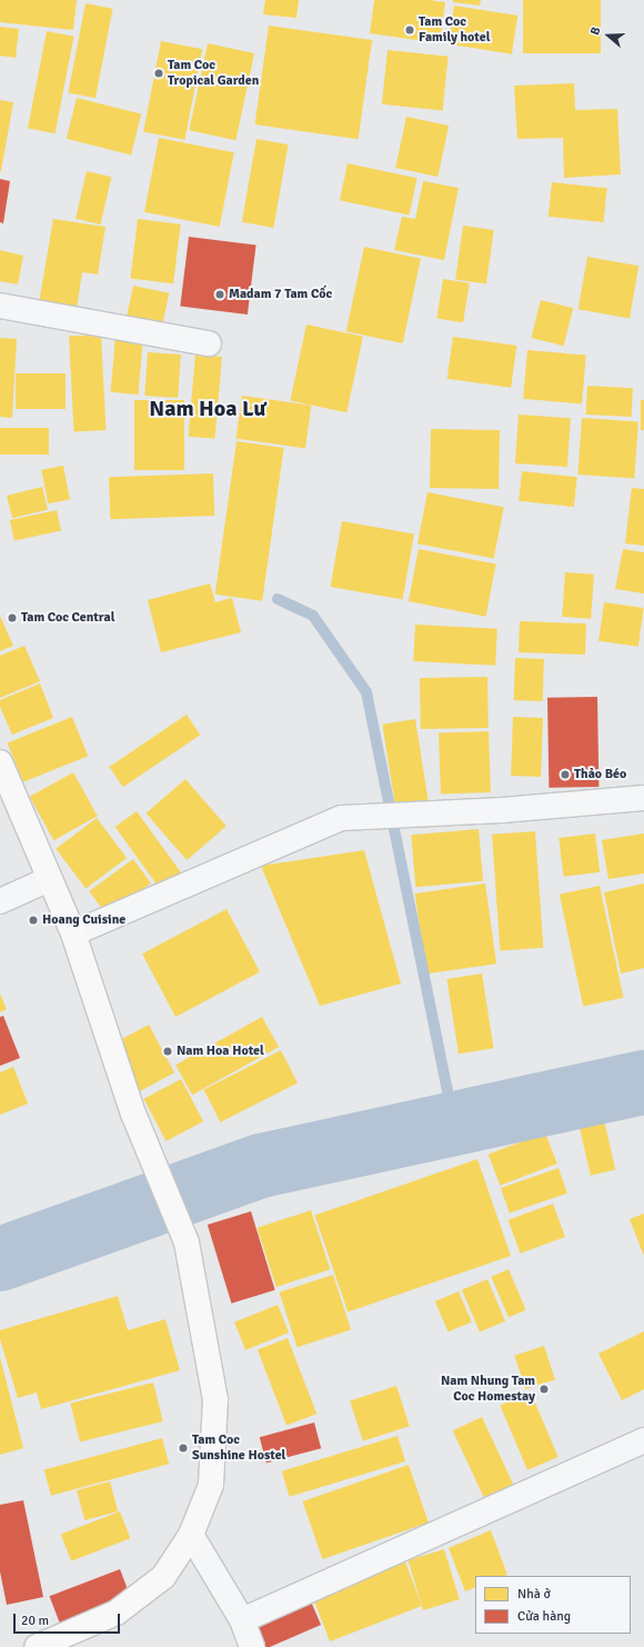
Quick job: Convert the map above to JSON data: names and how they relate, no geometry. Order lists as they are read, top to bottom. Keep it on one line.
{"districts":["Nam Hoa Lư"],"places":["Tam Coc Family hotel","Tam Coc Tropical Garden","Madam 7 Tam Cốc","Tam Coc Central","Thảo Béo","Hoang Cuisine","Nam Hoa Hotel","Nam Nhung Tam Coc Homestay","Tam Coc Sunshine Hostel"],"legend":["Nhà ở","Cửa hàng"],"scale_bar":"20 m","north":"left"}
